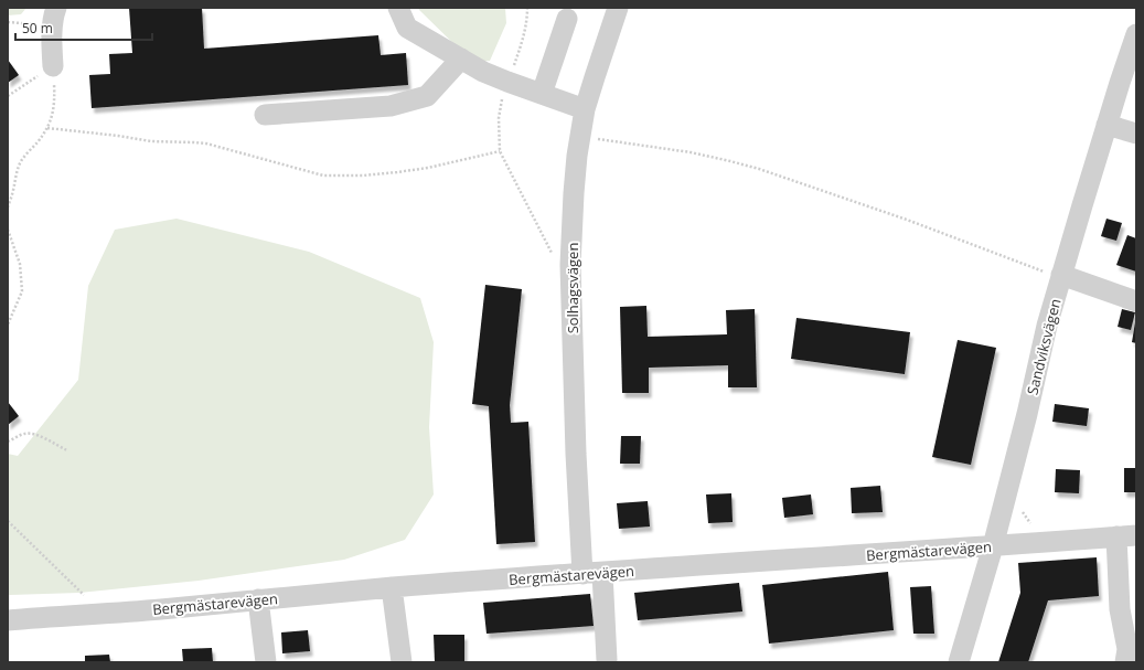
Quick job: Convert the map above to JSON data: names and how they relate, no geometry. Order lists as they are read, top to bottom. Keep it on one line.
{"streets":{"street":["Solhagsvägen","Sandviksvägen","Bergmästarevägen"]},"crossings":[["Solhagsvägen","Bergmästarevägen"],["Sandviksvägen","Bergmästarevägen"]],"scale_bar":"50 m"}
